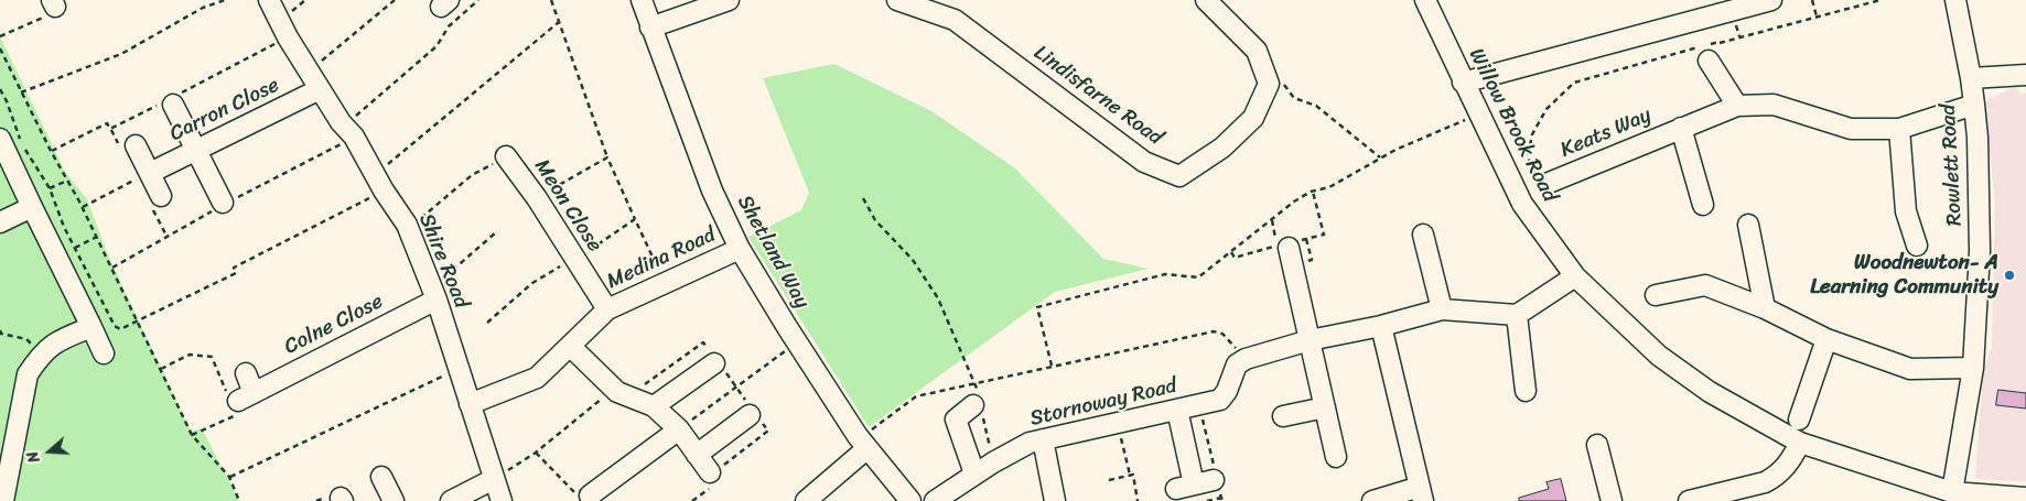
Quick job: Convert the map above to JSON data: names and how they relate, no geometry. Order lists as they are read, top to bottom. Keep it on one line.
{"streets":{"street":["Lindisfarne Road","Carron Close","Willow Brook Road","Keats Way","Rowlett Road","Meon Close","Shetland Way","Medina Road","Shire Road","Colne Close","Stornoway Road"]},"crossings":[["Carron Close","Shire Road"],["Willow Brook Road","Rowlett Road"],["Keats Way","Rowlett Road"],["Meon Close","Medina Road"],["Shetland Way","Medina Road"],["Medina Road","Shire Road"],["Shire Road","Colne Close"]],"places":["Woodnewton- A Learning Community"],"north":"left"}
